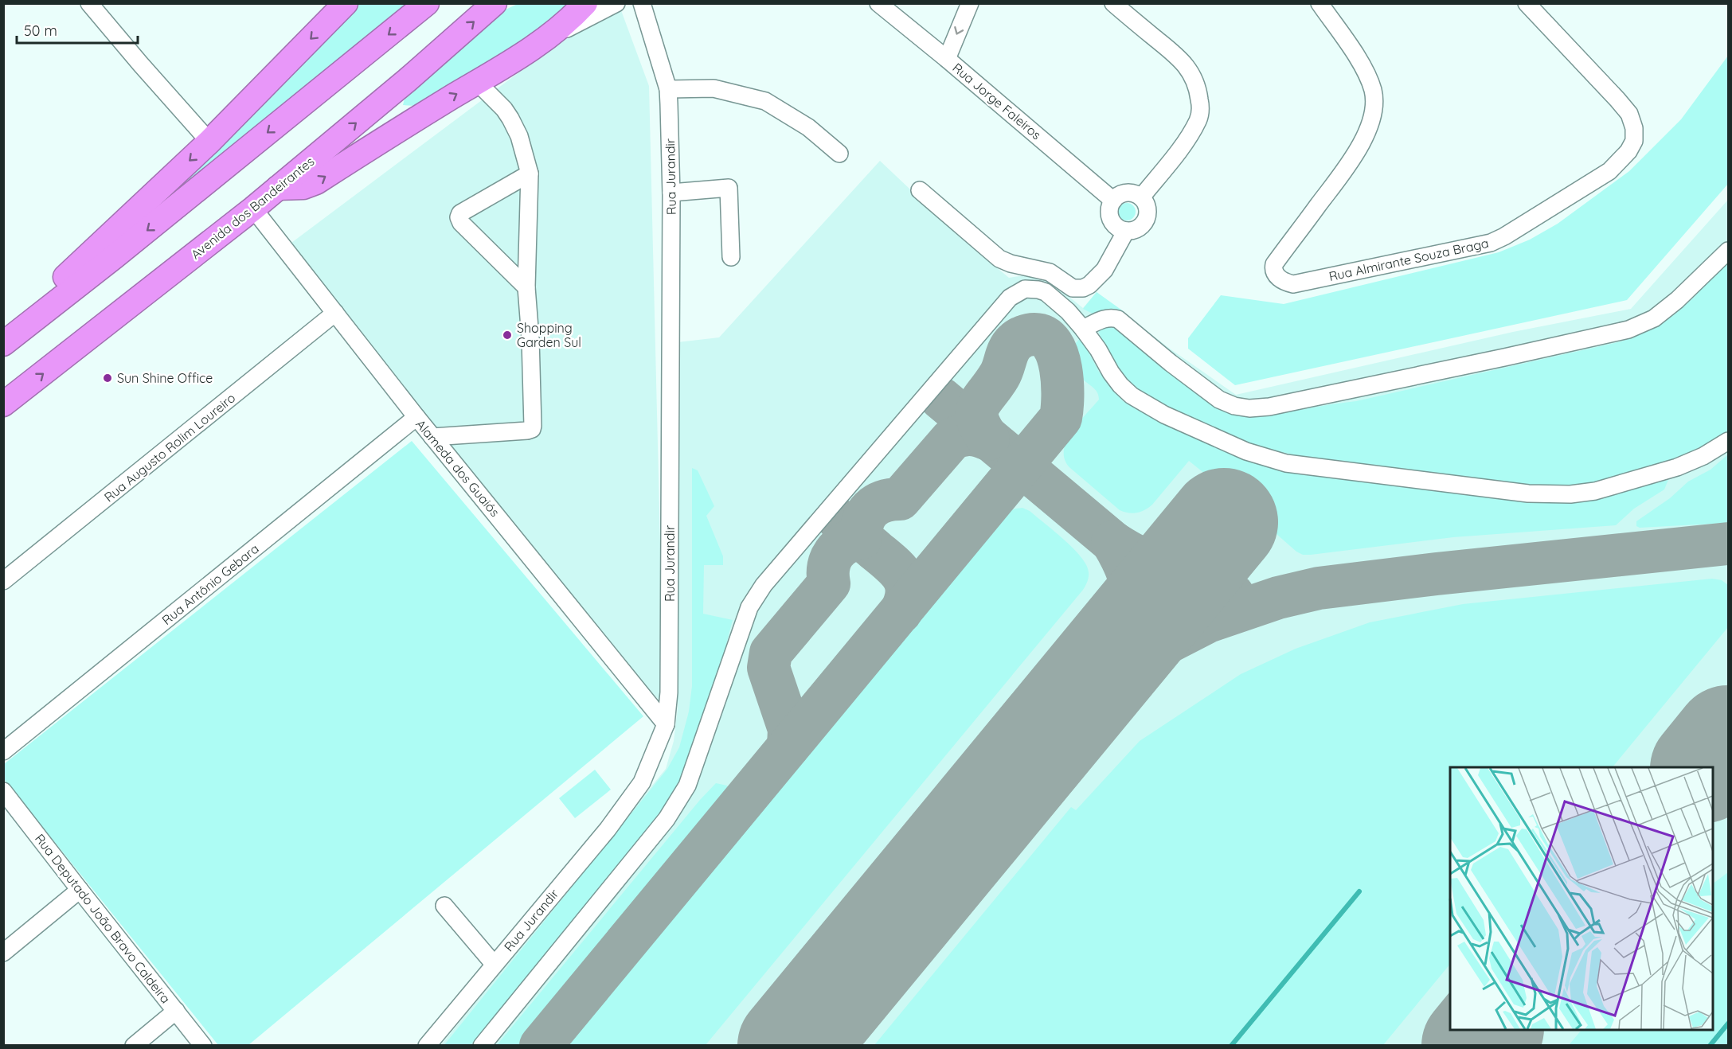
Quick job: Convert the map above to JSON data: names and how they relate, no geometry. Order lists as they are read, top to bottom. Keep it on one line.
{"streets":{"highway":["Avenida dos Bandeirantes"],"street":["Rua Jorge Faleiros","Rua Jurandir","Rua Almirante Souza Braga","Rua Augusto Rolim Loureiro","Alameda dos Guaiós","Rua Antônio Gebara","Rua Deputado João Bravo Caldeira"]},"crossings":[["Rua Jurandir","Alameda dos Guaiós"],["Avenida dos Bandeirantes","Alameda dos Guaiós"],["Rua Augusto Rolim Loureiro","Alameda dos Guaiós"],["Alameda dos Guaiós","Rua Antônio Gebara"]],"places":["Shopping Garden Sul","Sun Shine Office"],"scale_bar":"50 m"}
